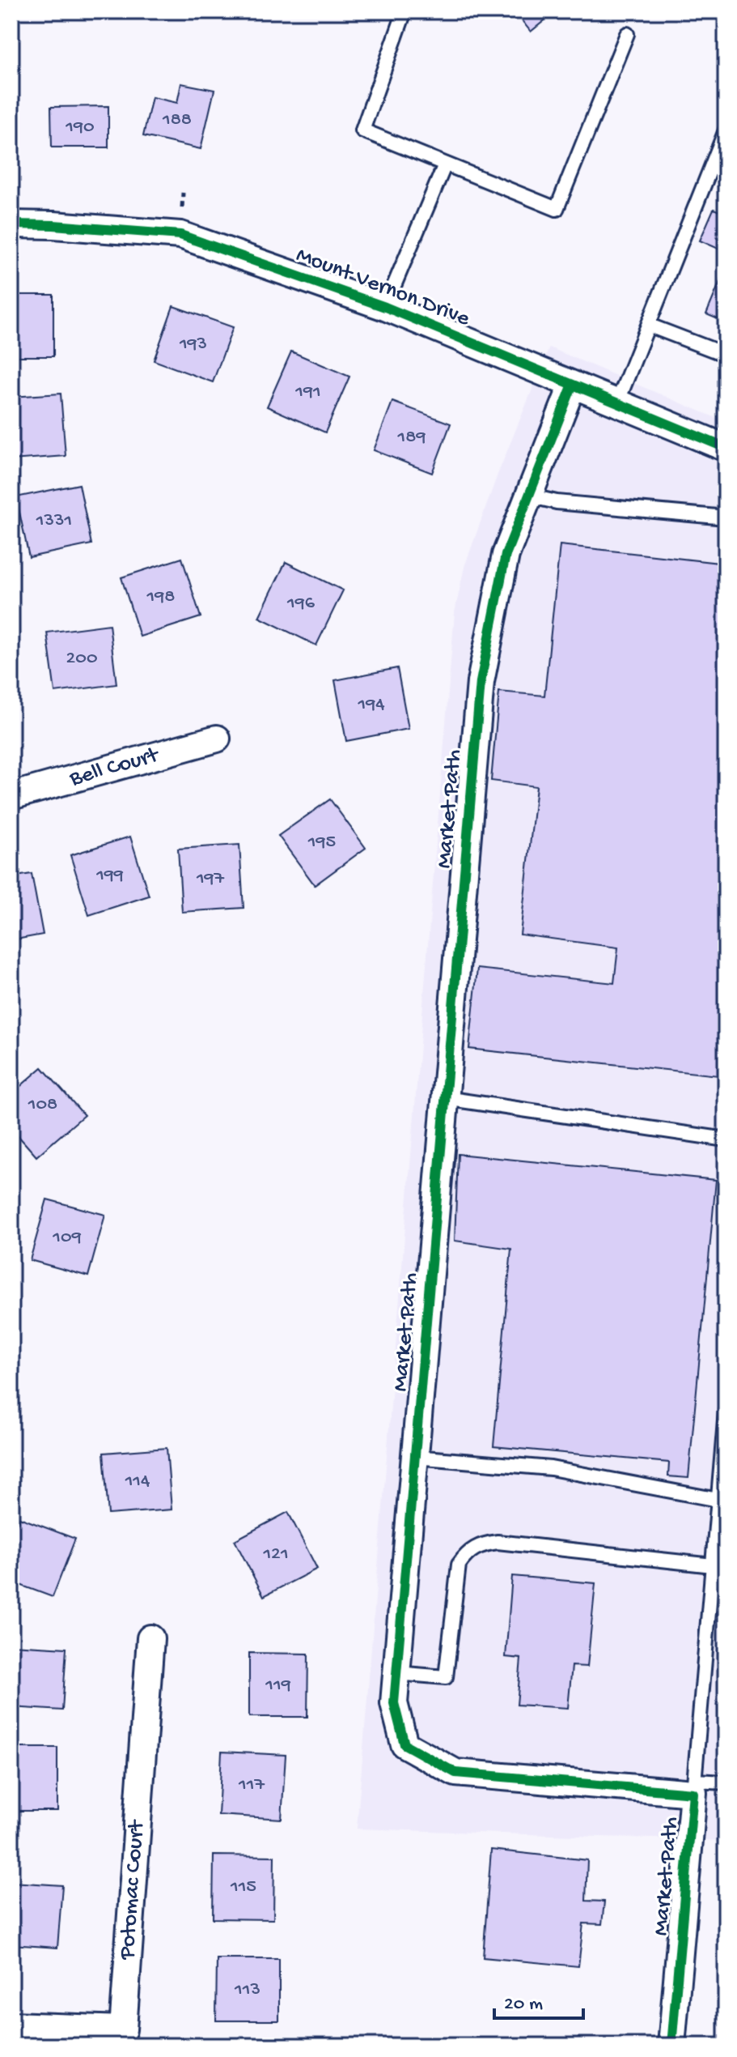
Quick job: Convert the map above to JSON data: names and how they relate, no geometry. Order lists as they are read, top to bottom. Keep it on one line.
{"streets":{"street":["Mount Vernon Drive","Bell Court","Market Path","Potomac Court"]},"crossings":[["Mount Vernon Drive","Market Path"]],"house_numbers":["188","190","193","191","189","1331","198","196","200","194","195","199","197","108","109","114","121","119","117","115","113"],"scale_bar":"20 m"}
